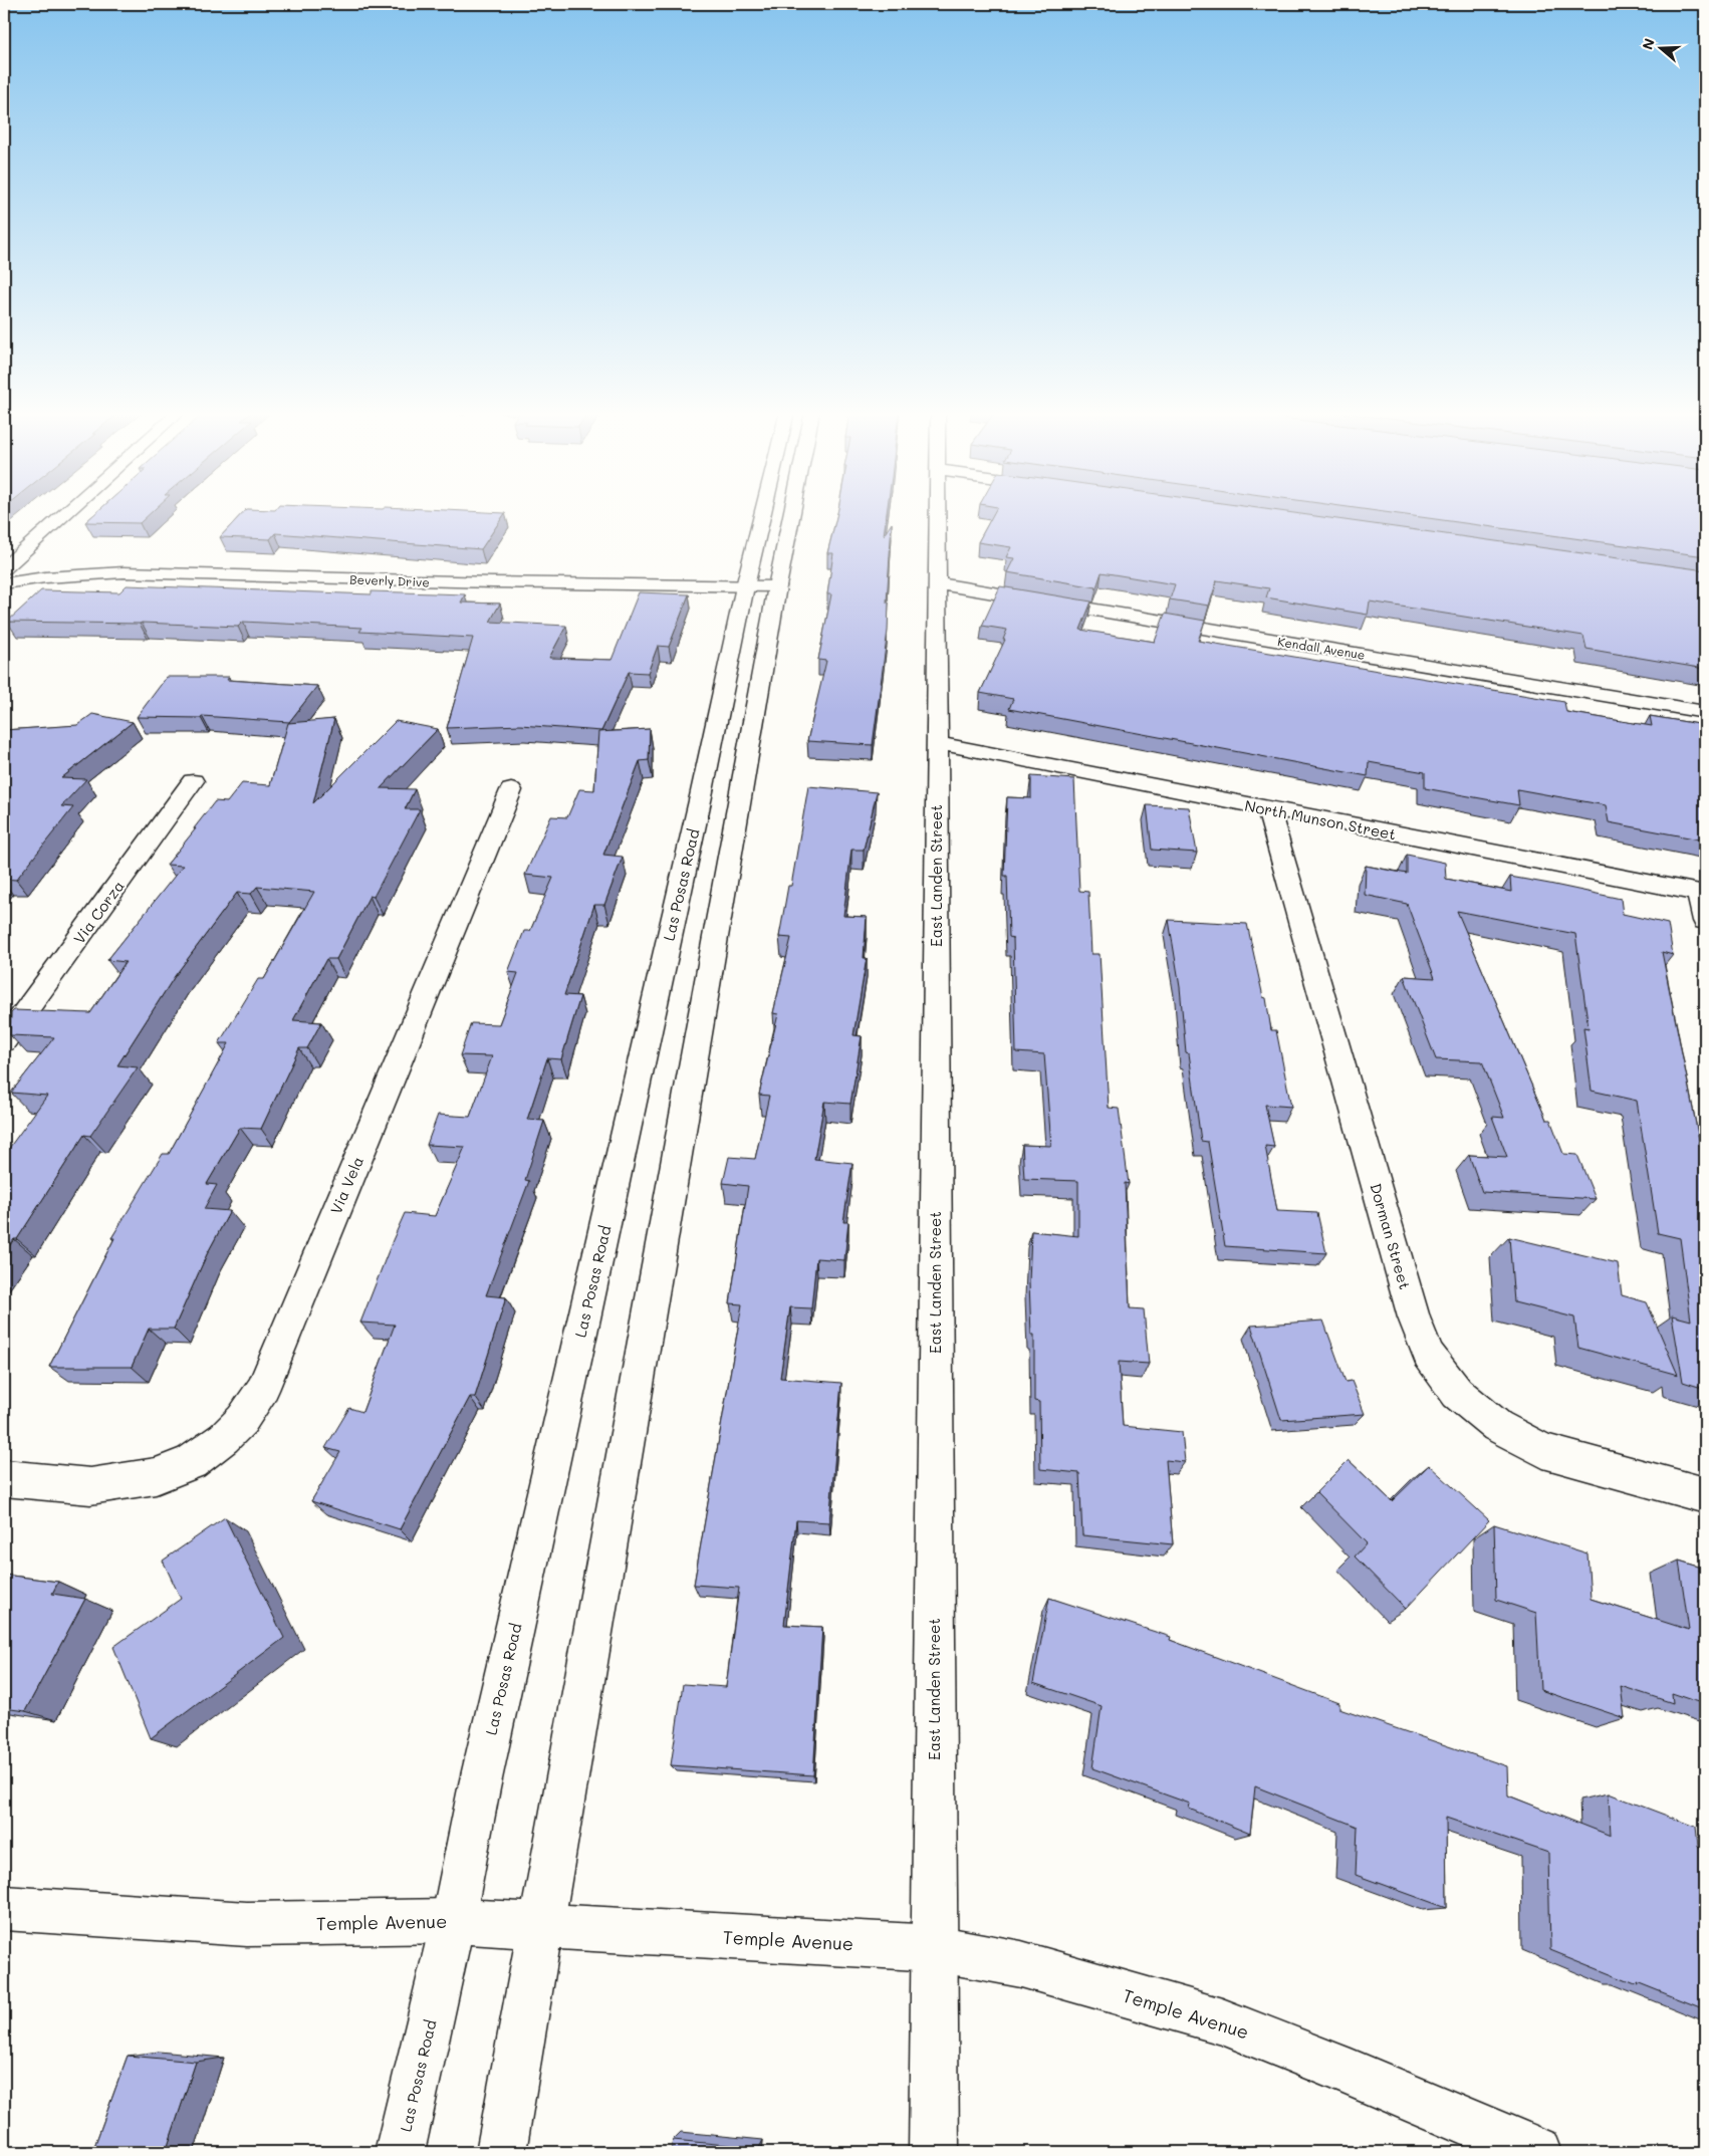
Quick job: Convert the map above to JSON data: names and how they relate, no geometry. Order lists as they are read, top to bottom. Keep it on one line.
{"streets":{"street":["Beverly Drive","Kendall Avenue","North Munson Street","East Landen Street","Las Posas Road","Via Corza","Via Vela","Dorman Street","Temple Avenue"]},"crossings":[["Beverly Drive","Las Posas Road"],["Kendall Avenue","East Landen Street"],["North Munson Street","East Landen Street"],["North Munson Street","Dorman Street"],["East Landen Street","Temple Avenue"],["Las Posas Road","Temple Avenue"]],"north":"left"}
